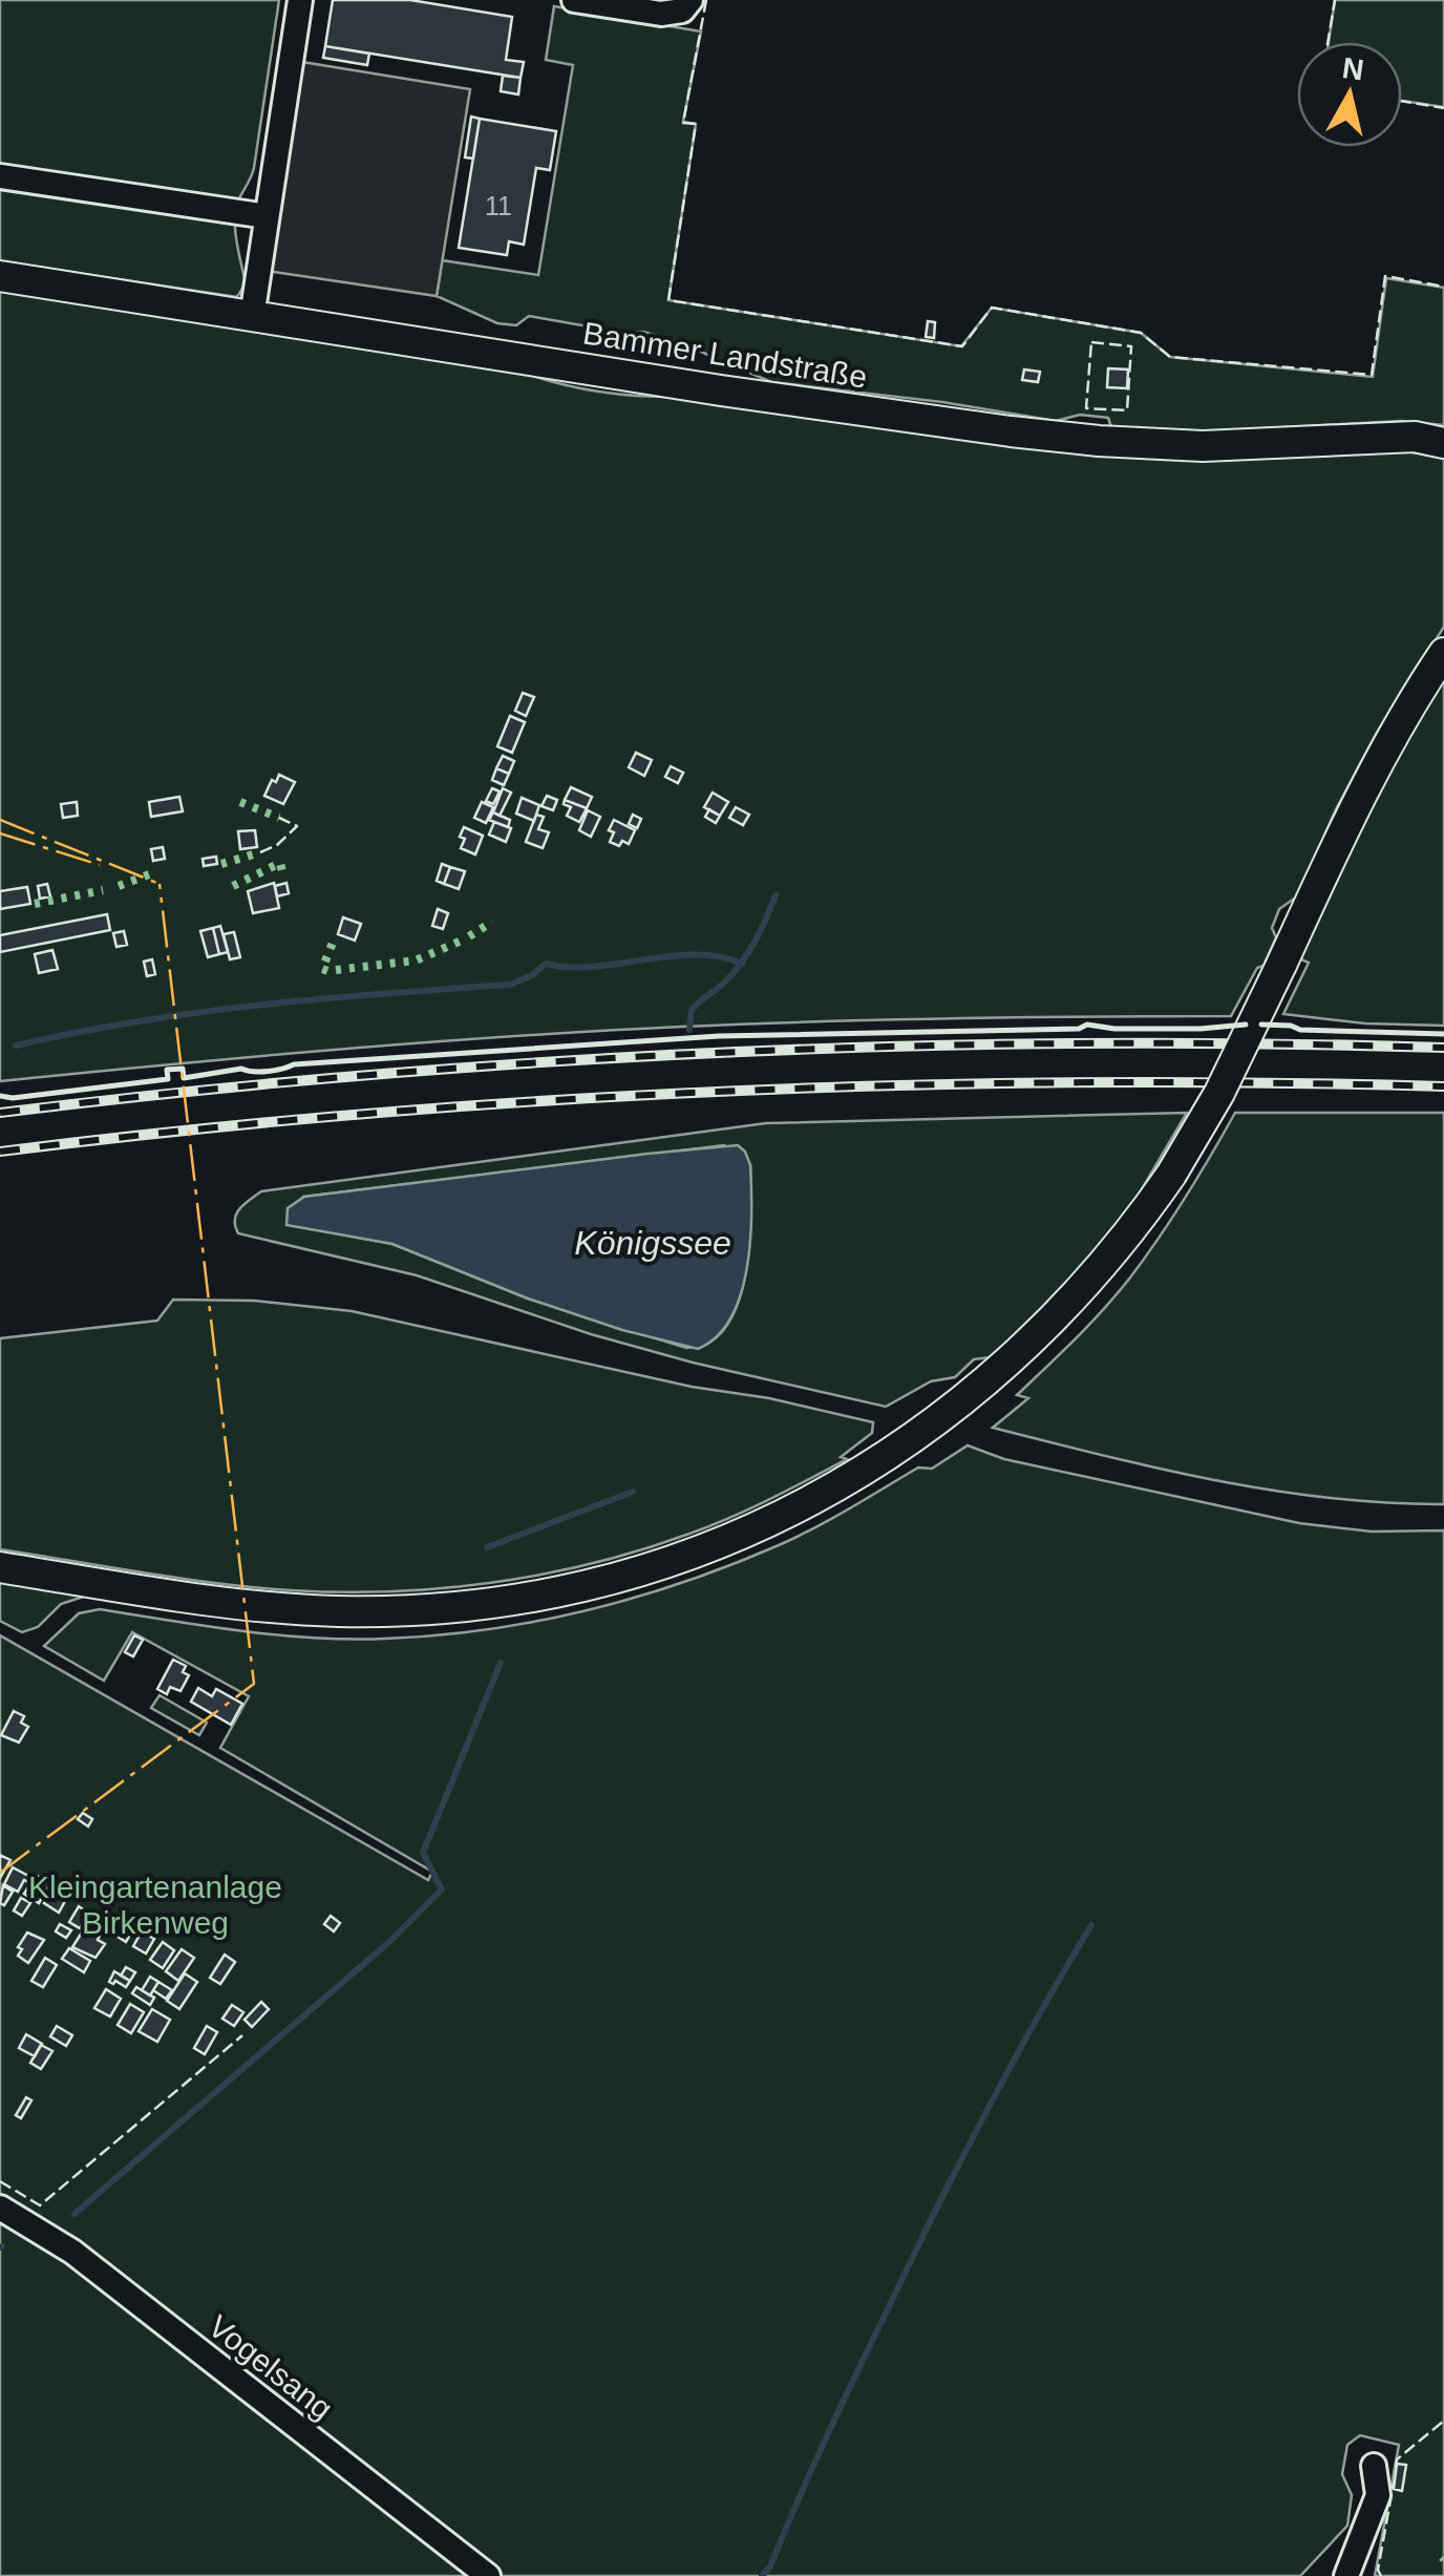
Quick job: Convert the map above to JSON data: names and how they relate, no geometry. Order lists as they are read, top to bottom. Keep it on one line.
{"streets":{"main road":["Bammer Landstraße"],"street":["Vogelsang"]},"water":["Königssee"],"parks":["Kleingartenanlage Birkenweg"],"house_numbers":["11"],"north":"top"}
